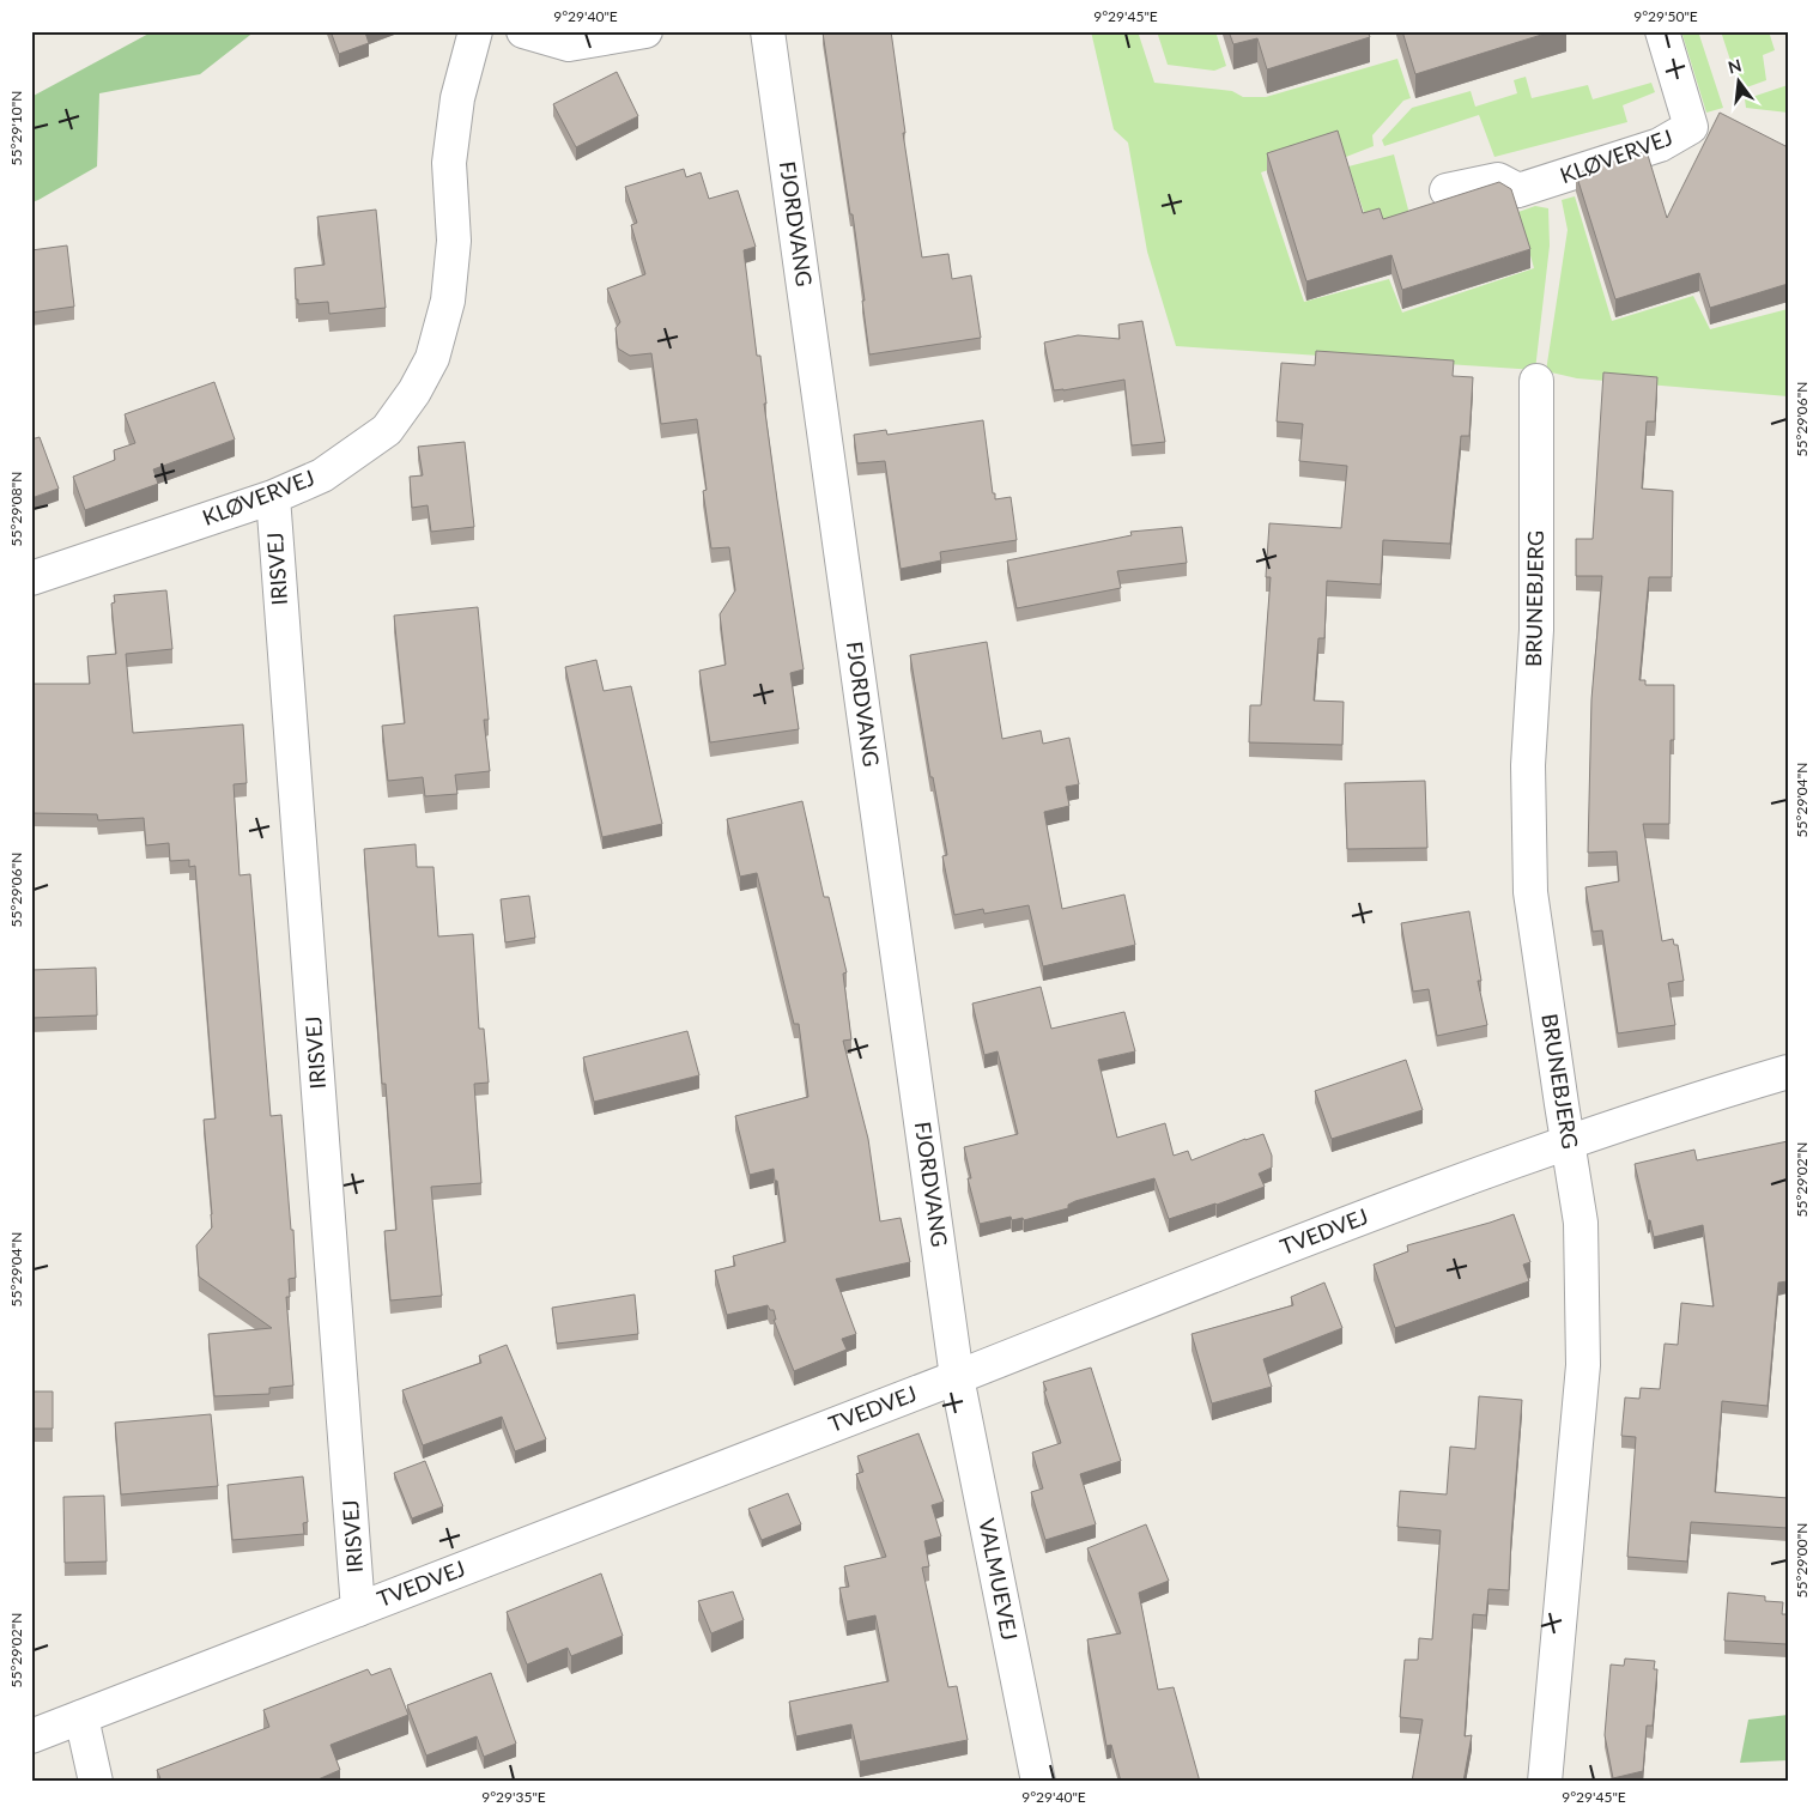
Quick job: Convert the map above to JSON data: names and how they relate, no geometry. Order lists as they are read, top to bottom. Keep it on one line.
{"streets":{"street":["KLØVERVEJ","FJORDVANG","IRISVEJ","BRUNEBJERG","TVEDVEJ","VALMUEVEJ"]},"crossings":[["KLØVERVEJ","IRISVEJ"],["FJORDVANG","TVEDVEJ"],["FJORDVANG","VALMUEVEJ"],["IRISVEJ","TVEDVEJ"],["BRUNEBJERG","TVEDVEJ"],["TVEDVEJ","VALMUEVEJ"]],"north":"top","coordinates":["9°29'40\"E","9°29'45\"E","9°29'50\"E","55°29'10\"N","55°29'06\"N","55°29'08\"N","55°29'04\"N","55°29'02\"N","55°29'00\"N","9°29'35\"E"]}
